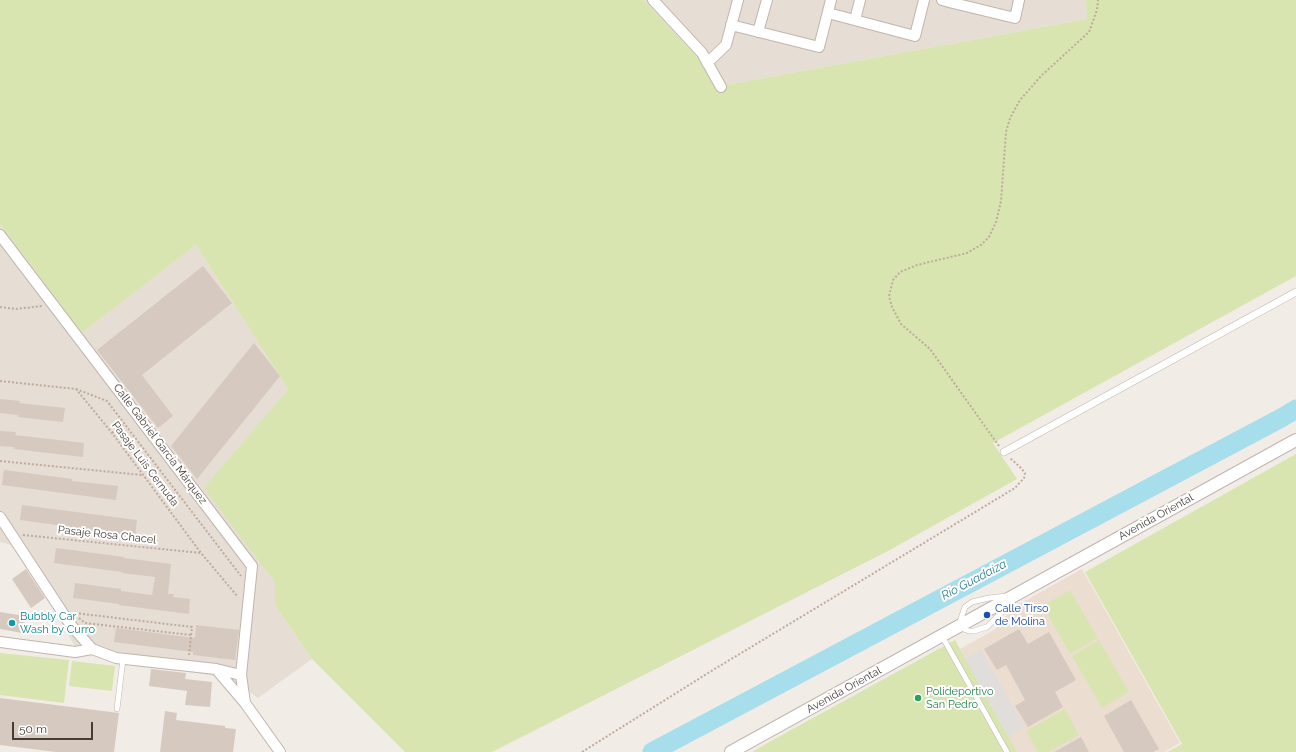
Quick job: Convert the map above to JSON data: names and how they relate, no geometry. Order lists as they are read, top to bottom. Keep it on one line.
{"streets":{"street":["Calle Gabriel García Márquez","Avenida Oriental"],"path":["Pasaje Luis Cernuda","Pasaje Rosa Chacel"]},"crossings":[["Calle Gabriel García Márquez","Pasaje Luis Cernuda"],["Pasaje Luis Cernuda","Pasaje Rosa Chacel"]],"water":["Rio Guadaiza"],"places":["Calle Tirso de Molina","Bubbly Car Wash by Curro","Polideportivo San Pedro"],"scale_bar":"50 m"}
